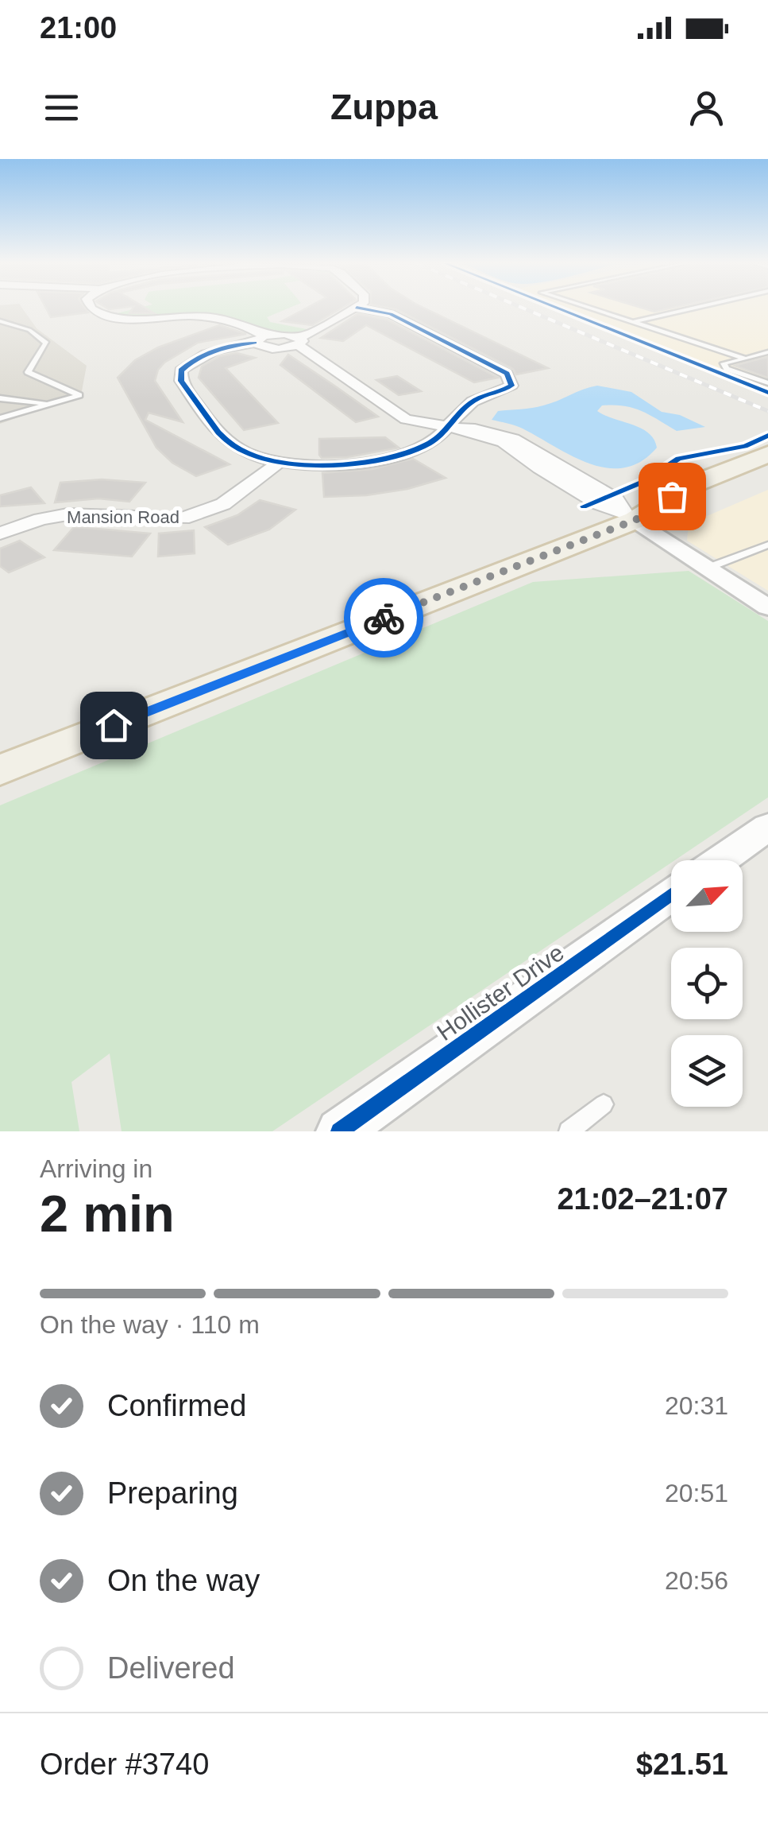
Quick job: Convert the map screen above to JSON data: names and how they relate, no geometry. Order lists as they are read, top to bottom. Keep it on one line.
{"streets":{"street":["Mansion Road","Hollister Drive"]},"north":"top right","page":{"status":"21:00","header":"Zuppa","heading":["2 min","Arriving in","21:02–21:07"],"panel":["Order #3740","$21.51"],"bar":"On the way · 110 m","list":[["Confirmed","20:31"],["Preparing","20:51"],["On the way","20:56"],"Delivered"]}}
